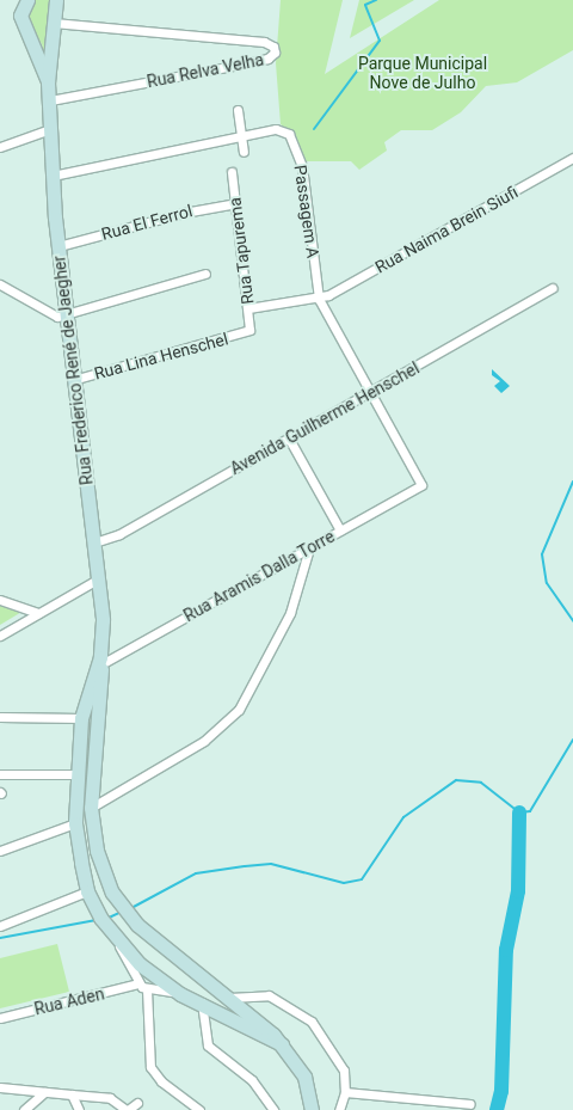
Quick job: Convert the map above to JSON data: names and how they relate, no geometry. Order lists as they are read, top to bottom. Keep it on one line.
{"streets":{"main road":["Rua Frederico René de Jaegher"],"street":["Rua Relva Velha","Passagem A","Rua El Ferrol","Rua Naima Brein Siufi","Rua Tapurema","Rua Lina Henschel","Avenida Guilherme Henschel","Rua Aramis Dalla Torre","Rua Aden"]},"crossings":[["Rua Relva Velha","Rua Frederico René de Jaegher"],["Passagem A","Rua Naima Brein Siufi"],["Rua El Ferrol","Rua Tapurema"],["Rua El Ferrol","Rua Frederico René de Jaegher"],["Rua Tapurema","Rua Lina Henschel"],["Rua Lina Henschel","Rua Frederico René de Jaegher"],["Rua Frederico René de Jaegher","Avenida Guilherme Henschel"],["Rua Frederico René de Jaegher","Rua Aramis Dalla Torre"],["Rua Frederico René de Jaegher","Rua Aden"],["Avenida Guilherme Henschel","Rua Aramis Dalla Torre"]],"parks":["Parque Municipal Nove de Julho"]}
